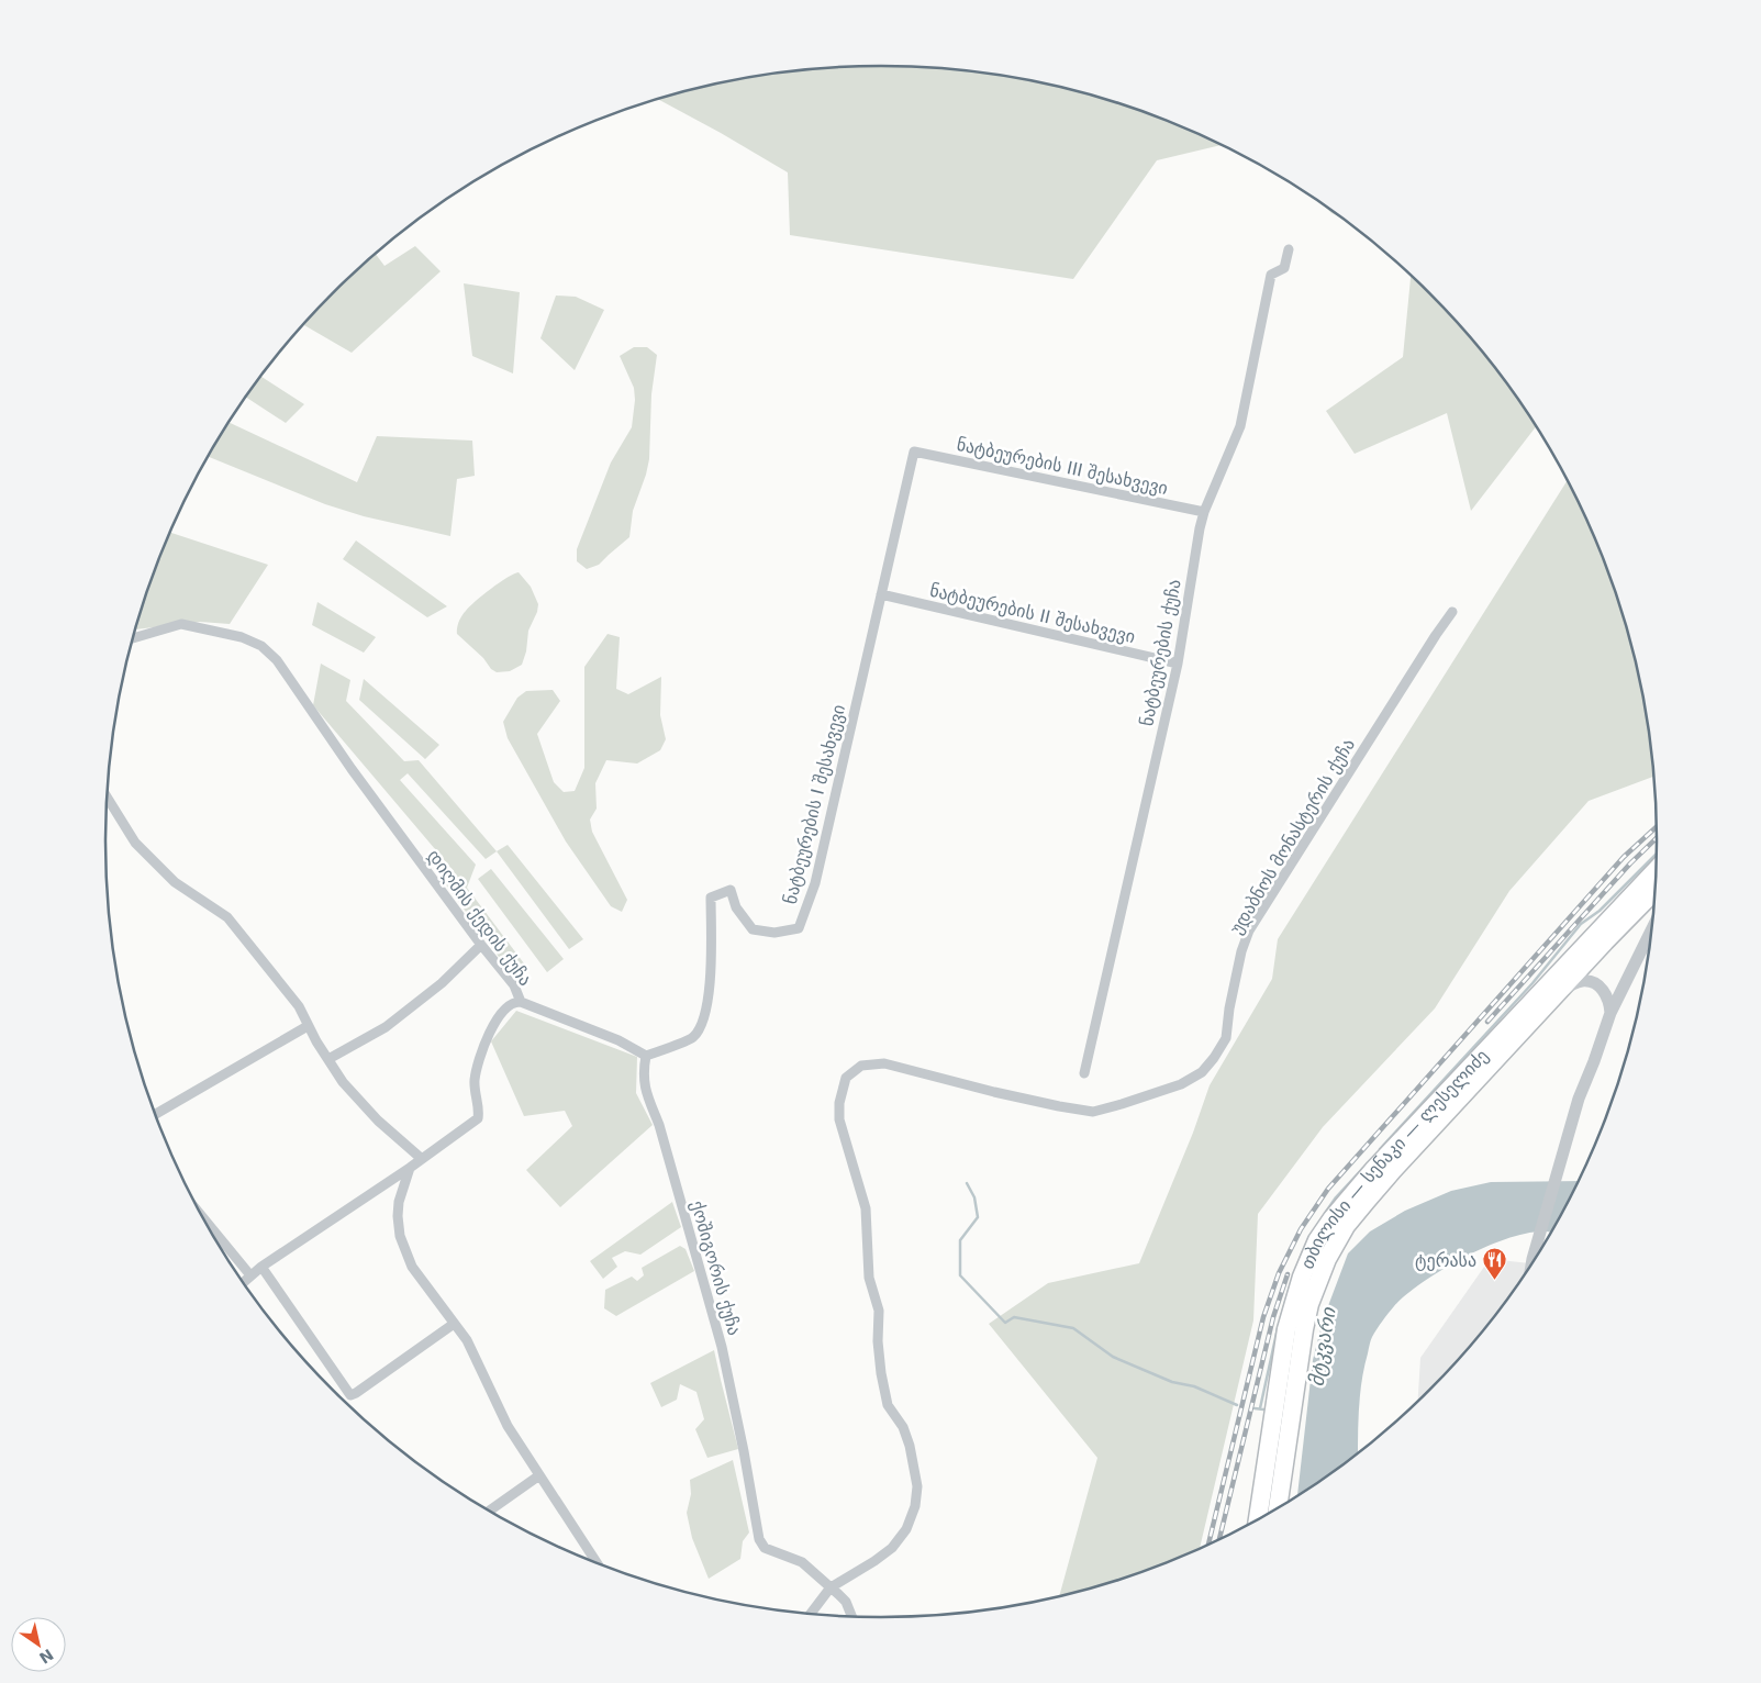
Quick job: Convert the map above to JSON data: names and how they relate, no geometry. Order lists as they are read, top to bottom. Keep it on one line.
{"streets":{"highway":["თბილისი — სენაკი — ლესელიძე"],"street":["ნატბეურების III შესახვევი","ნატბეურების II შესახვევი","ნატბეურების ქუჩა","ნატბეურების I შესახვევი","უდაბნოს მონასტერის ქუჩა","დიღმის ქედის ქუჩა","ქოშიგორის ქუჩა"]},"crossings":[["ნატბეურების III შესახვევი","ნატბეურების ქუჩა"],["ნატბეურების III შესახვევი","ნატბეურების I შესახვევი"],["ნატბეურების II შესახვევი","ნატბეურების ქუჩა"],["ნატბეურების II შესახვევი","ნატბეურების I შესახვევი"],["ნატბეურების I შესახვევი","ქოშიგორის ქუჩა"],["უდაბნოს მონასტერის ქუჩა","ქოშიგორის ქუჩა"]],"water":["მტკვარი"],"places":{"restaurant":["ტერასა"]},"north":"bottom right"}
